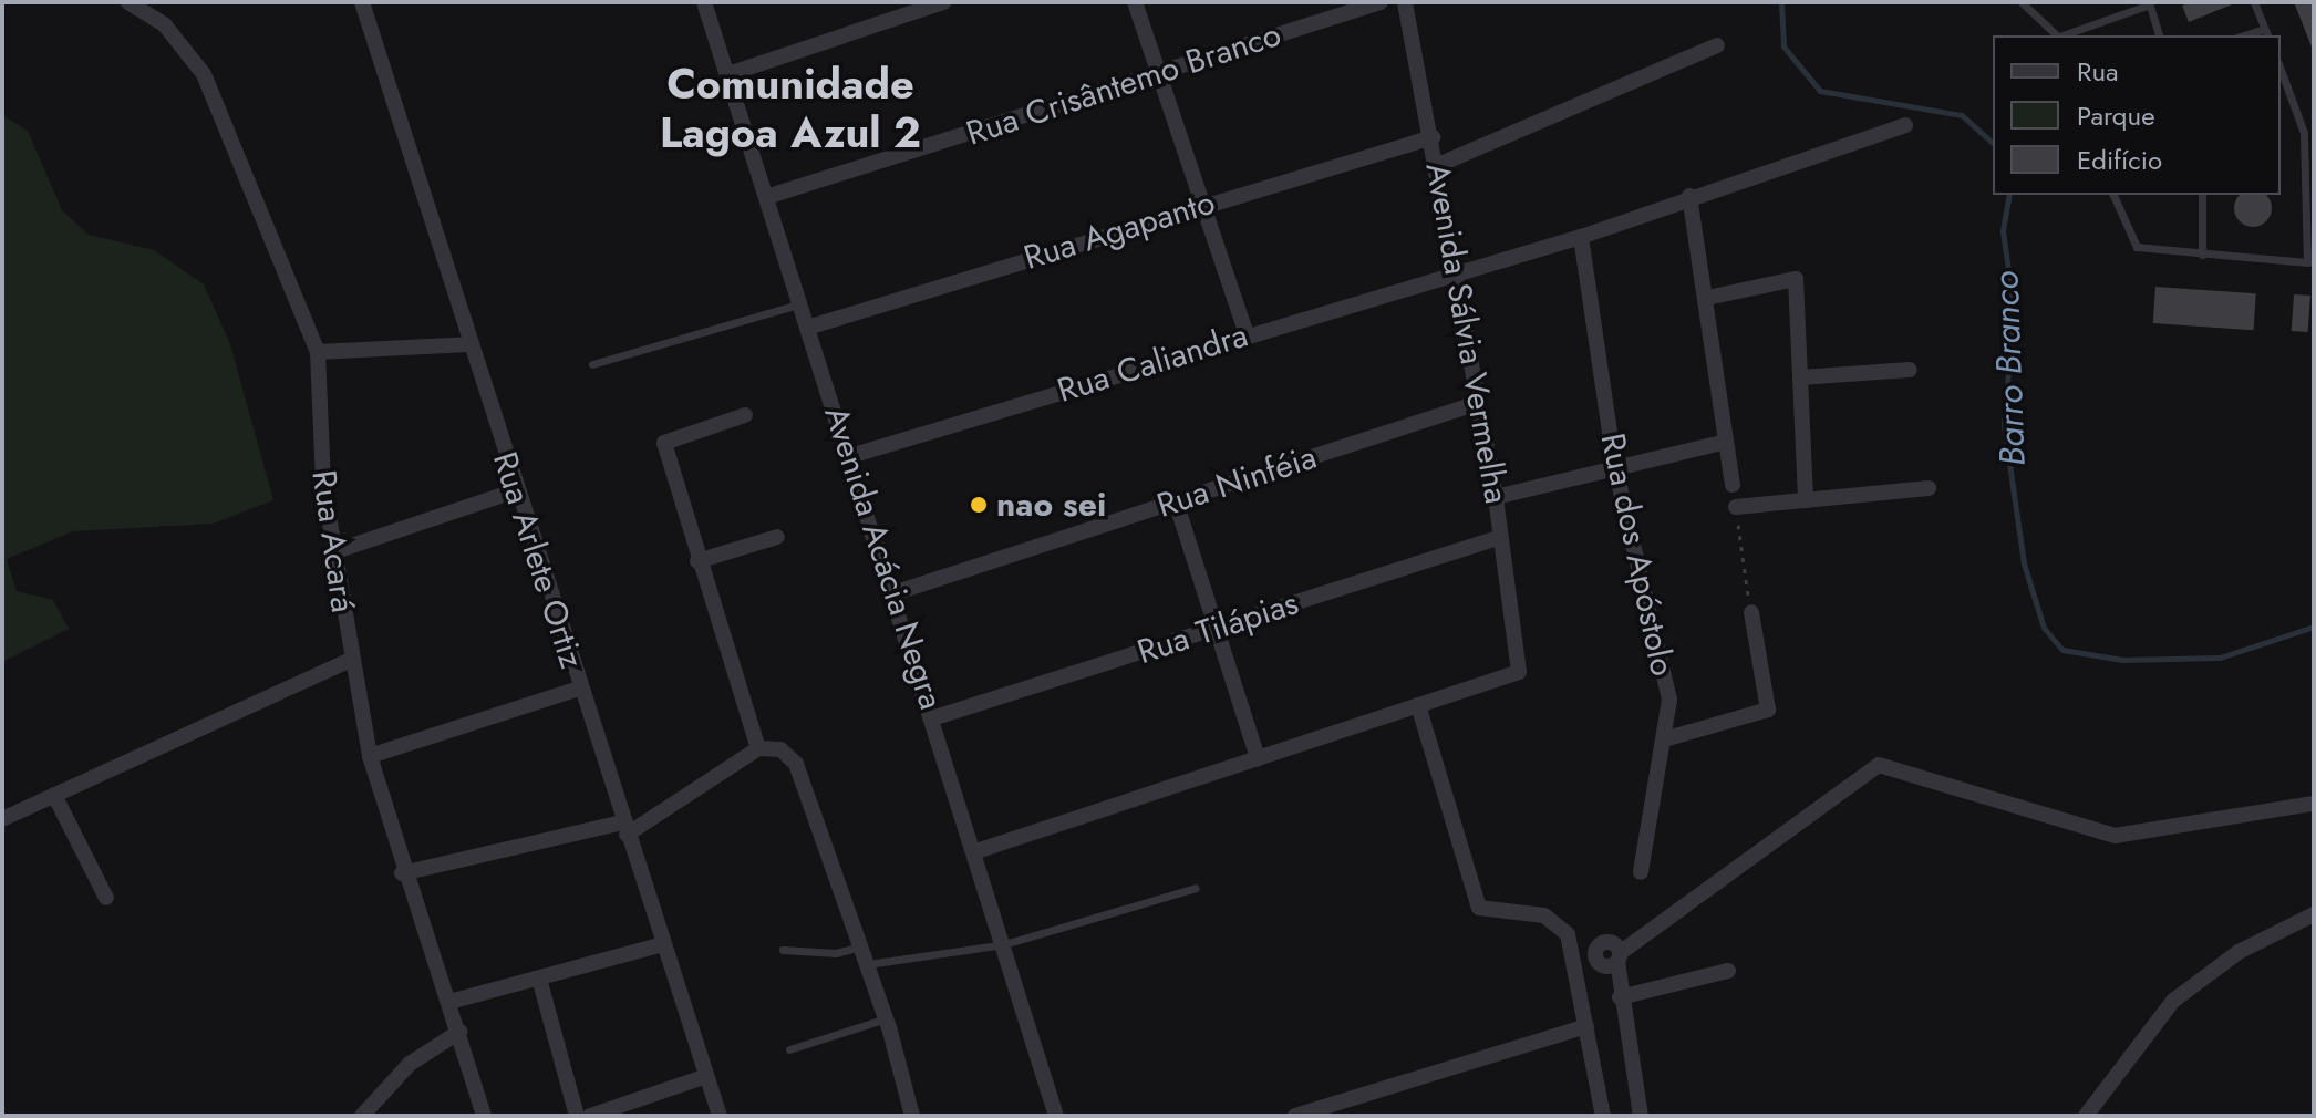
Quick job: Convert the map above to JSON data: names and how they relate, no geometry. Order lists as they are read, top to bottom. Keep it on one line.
{"streets":{"street":["Rua Crisântemo Branco","Rua Agapanto","Avenida Sálvia Vermelha","Rua Caliandra","Rua Ninféia","Rua Acará","Rua dos Apóstolo","Avenida Acácia Negra","Rua Arlete Ortiz","Rua Tilápias"]},"crossings":[["Rua Crisântemo Branco","Avenida Acácia Negra"],["Rua Agapanto","Avenida Sálvia Vermelha"],["Rua Agapanto","Avenida Acácia Negra"],["Avenida Sálvia Vermelha","Rua Caliandra"],["Avenida Sálvia Vermelha","Rua Ninféia"],["Avenida Sálvia Vermelha","Rua Tilápias"],["Rua Caliandra","Rua dos Apóstolo"],["Rua Caliandra","Avenida Acácia Negra"],["Rua Ninféia","Avenida Acácia Negra"],["Avenida Acácia Negra","Rua Tilápias"]],"districts":["Comunidade Lagoa Azul 2"],"water":["Barro Branco"],"places":["nao sei"],"legend":["Rua","Parque","Edifício"]}
